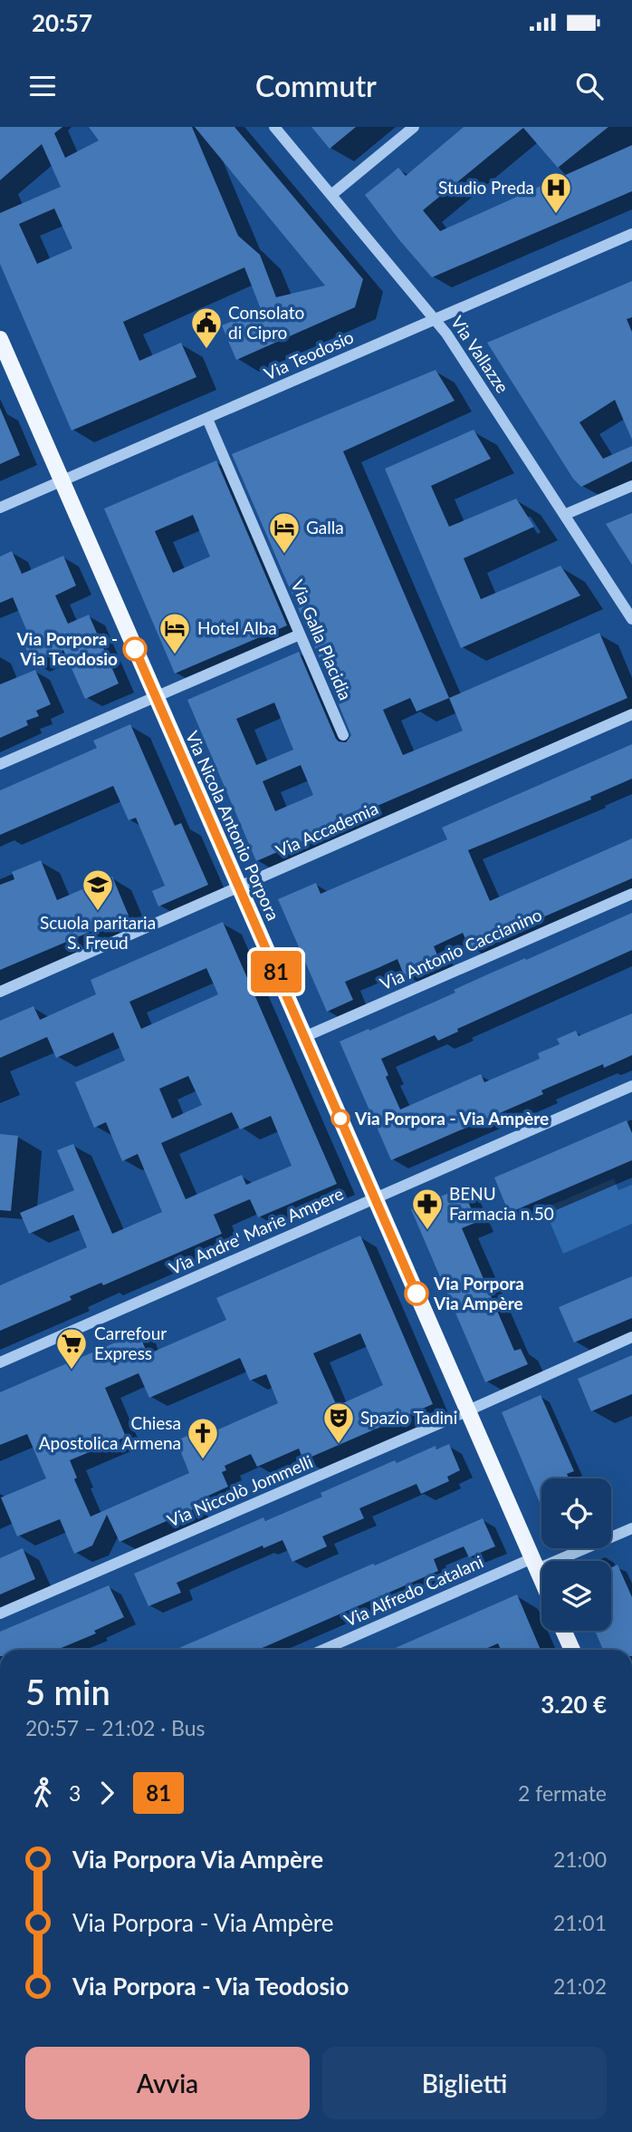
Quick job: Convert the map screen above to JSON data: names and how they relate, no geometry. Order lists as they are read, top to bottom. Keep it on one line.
{"streets":{"main road":["Via Nicola Antonio Porpora"],"street":["Via Vallazze","Via Teodosio","Via Galla Placidia","Via Accademia","Via Antonio Caccianino","Via Andre' Marie Ampere","Via Niccolò Jommelli","Via Alfredo Catalani"]},"crossings":[["Via Vallazze","Via Teodosio"],["Via Teodosio","Via Galla Placidia"],["Via Teodosio","Via Nicola Antonio Porpora"],["Via Nicola Antonio Porpora","Via Accademia"],["Via Nicola Antonio Porpora","Via Antonio Caccianino"],["Via Nicola Antonio Porpora","Via Andre' Marie Ampere"],["Via Nicola Antonio Porpora","Via Niccolò Jommelli"],["Via Nicola Antonio Porpora","Via Alfredo Catalani"]],"places":{"hospital":["Studio Preda"],"public building":["Consolato di Cipro"],"hotel":["Galla","Hotel Alba"],"other":["Via Porpora - Via Teodosio","Via Porpora - Via Ampère","Via Porpora Via Ampère"],"school or university":["Scuola paritaria S. Freud"],"pharmacy":["BENU Farmacia n.50"],"supermarket":["Carrefour Express"],"theatre":["Spazio Tadini"],"church":["Chiesa Apostolica Armena"]},"lines":["bus line 81"],"page":{"status":"20:57","header":"Commutr","on_map":"81","heading":["5 min","20:57 – 21:02 · Bus","3.20 €"],"legs":["3","81","2 fermate"],"list":[{"name":"Via Porpora Via Ampère","value":"21:00"},{"name":"Via Porpora - Via Ampère","value":"21:01"},{"name":"Via Porpora - Via Teodosio","value":"21:02"}],"buttons":["Avvia","Biglietti"]}}
